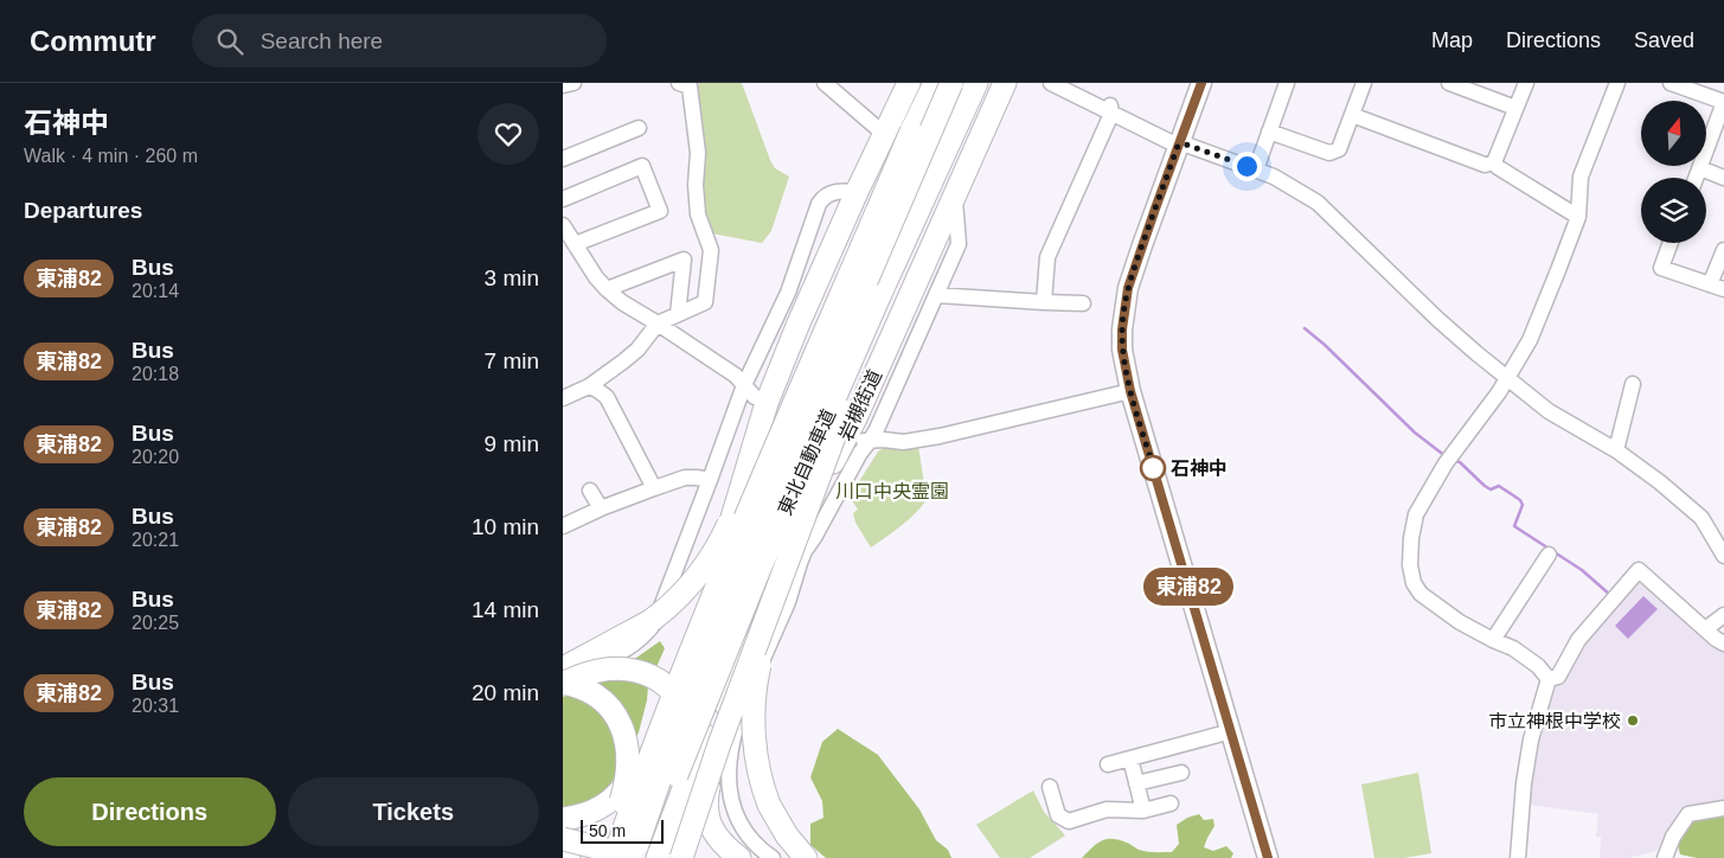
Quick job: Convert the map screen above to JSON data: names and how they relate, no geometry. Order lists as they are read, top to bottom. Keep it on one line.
{"streets":{"highway":["岩槻街道","東北自動車道"]},"parks":["川口中央霊園"],"places":["石神中","市立神根中学校"],"lines":["bus line 東浦82"],"scale_bar":"50 m","north":"top","page":{"header":"Commutr","search":"Search here","nav":["Map","Directions","Saved"],"heading":[["石神中","Walk · 4 min · 260 m"],"Departures"],"on_map":"東浦82","list":[{"mark":"東浦82","name":"Bus","note":"20:14","value":"3 min"},{"mark":"東浦82","name":"Bus","note":"20:18","value":"7 min"},{"mark":"東浦82","name":"Bus","note":"20:20","value":"9 min"},{"mark":"東浦82","name":"Bus","note":"20:21","value":"10 min"},{"mark":"東浦82","name":"Bus","note":"20:25","value":"14 min"},{"mark":"東浦82","name":"Bus","note":"20:31","value":"20 min"}],"buttons":["Directions","Tickets"],"scale":"50 m"}}
